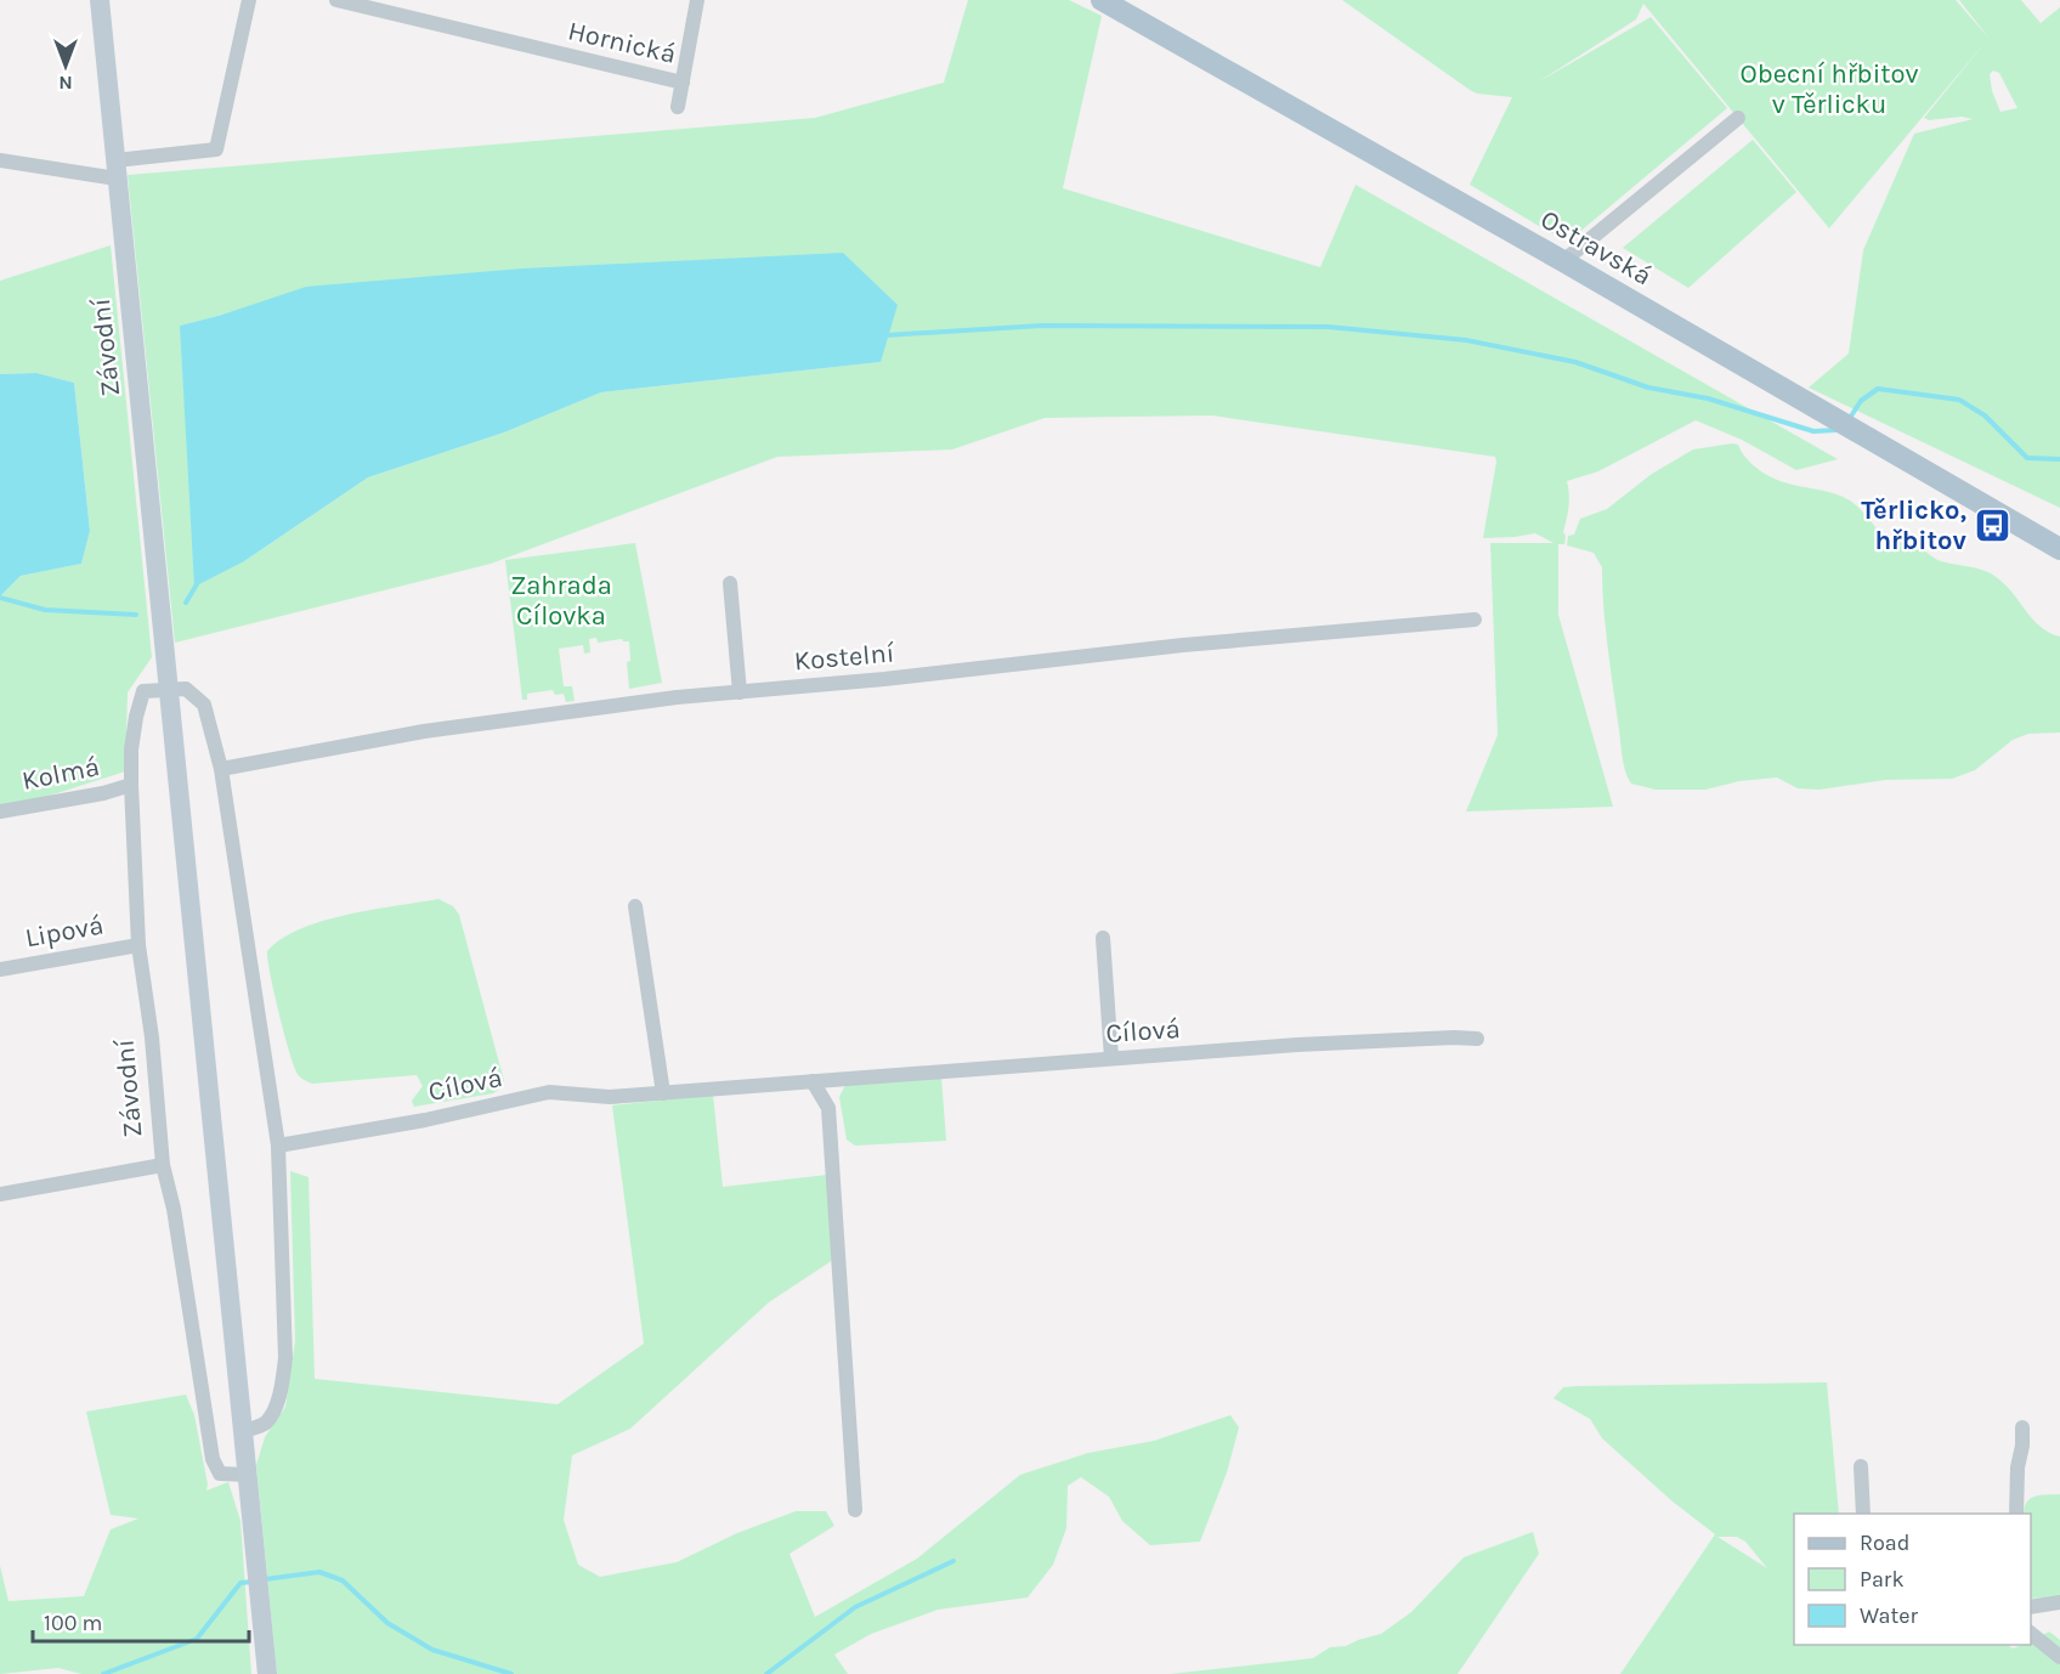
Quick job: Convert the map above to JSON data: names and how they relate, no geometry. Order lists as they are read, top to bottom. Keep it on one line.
{"streets":{"main road":["Ostravská","Závodní"],"street":["Hornická","Kostelní","Kolmá","Lipová","Cílová"]},"crossings":[["Závodní","Kolmá"],["Závodní","Lipová"]],"parks":["Obecní hřbitov v Těrlicku","Zahrada Cílovka"],"places":{"bus stop":["Těrlicko, hřbitov"]},"legend":["Road","Park","Water"],"scale_bar":"100 m","north":"bottom"}
